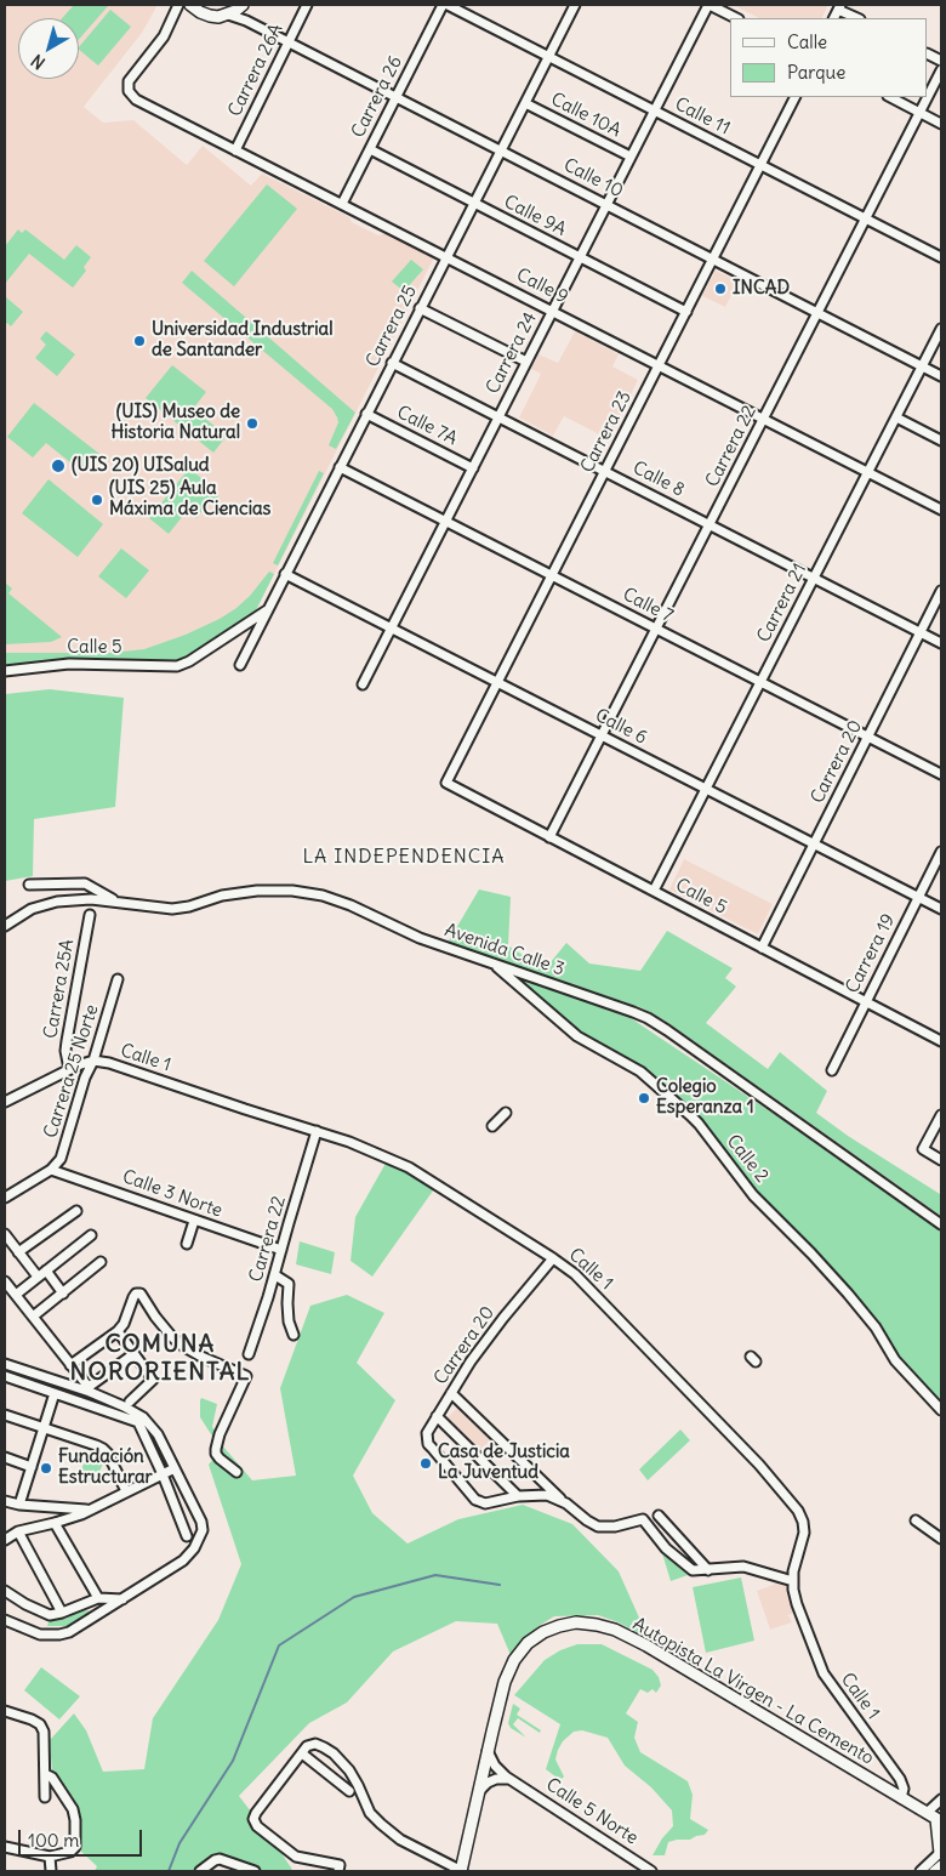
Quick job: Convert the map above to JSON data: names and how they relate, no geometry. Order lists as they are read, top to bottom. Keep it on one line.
{"streets":{"main road":["Autopista La Virgen - La Cemento"],"street":["Carrera 26A","Carrera 26","Calle 10A","Calle 11","Calle 10","Calle 9A","Calle 9","Carrera 25","Carrera 24","Calle 7A","Carrera 23","Carrera 22","Calle 8","Carrera 21","Calle 7","Calle 5","Calle 6","Carrera 20","Avenida Calle 3","Carrera 19","Carrera 25A","Calle 1","Carrera 25 Norte","Calle 2","Calle 3 Norte","Calle 5 Norte"]},"crossings":[["Carrera 26A","Calle 10"],["Carrera 26A","Calle 9"],["Carrera 26","Calle 10"],["Carrera 26","Calle 9A"],["Carrera 26","Calle 9"],["Calle 10A","Carrera 25"],["Calle 10A","Carrera 24"],["Calle 11","Carrera 25"],["Calle 11","Carrera 24"],["Calle 11","Carrera 23"],["Calle 11","Carrera 22"],["Calle 10","Carrera 25"],["Calle 10","Carrera 24"],["Calle 10","Carrera 23"],["Calle 10","Carrera 22"],["Calle 10","Carrera 21"],["Calle 9A","Carrera 25"],["Calle 9A","Carrera 24"],["Calle 9A","Carrera 23"],["Calle 9","Carrera 25"],["Calle 9","Carrera 24"],["Calle 9","Carrera 23"],["Calle 9","Carrera 22"],["Calle 9","Carrera 21"],["Carrera 25","Calle 7A"],["Carrera 25","Calle 8"],["Carrera 25","Calle 7"],["Carrera 25","Calle 5"],["Carrera 25","Calle 6"],["Carrera 24","Calle 7A"],["Carrera 24","Calle 8"],["Carrera 24","Calle 7"],["Carrera 24","Calle 6"],["Carrera 23","Calle 8"],["Carrera 23","Calle 7"],["Carrera 23","Calle 5"],["Carrera 23","Calle 6"],["Carrera 22","Calle 8"],["Carrera 22","Calle 7"],["Carrera 22","Calle 5"],["Carrera 22","Calle 6"],["Carrera 22","Calle 1"],["Carrera 22","Calle 3 Norte"],["Calle 8","Carrera 21"],["Calle 8","Carrera 20"],["Carrera 21","Calle 7"],["Carrera 21","Calle 5"],["Carrera 21","Calle 6"],["Calle 7","Carrera 20"],["Calle 5","Carrera 20"],["Calle 5","Carrera 19"],["Calle 6","Carrera 20"],["Calle 6","Carrera 19"],["Carrera 20","Calle 1"],["Avenida Calle 3","Calle 2"],["Carrera 25A","Calle 1"],["Calle 1","Carrera 25 Norte"],["Calle 1","Autopista La Virgen - La Cemento"],["Carrera 25 Norte","Calle 3 Norte"],["Autopista La Virgen - La Cemento","Calle 5 Norte"]],"districts":["LA INDEPENDENCIA","COMUNA NORORIENTAL"],"places":["INCAD","Universidad Industrial de Santander","(UIS) Museo de Historia Natural","(UIS 20) UISalud","(UIS 25) Aula Máxima de Ciencias","Colegio Esperanza 1","Casa de Justicia La Juventud","Fundación Estructurar"],"legend":["Calle","Parque"],"scale_bar":"100 m","north":"bottom left"}
